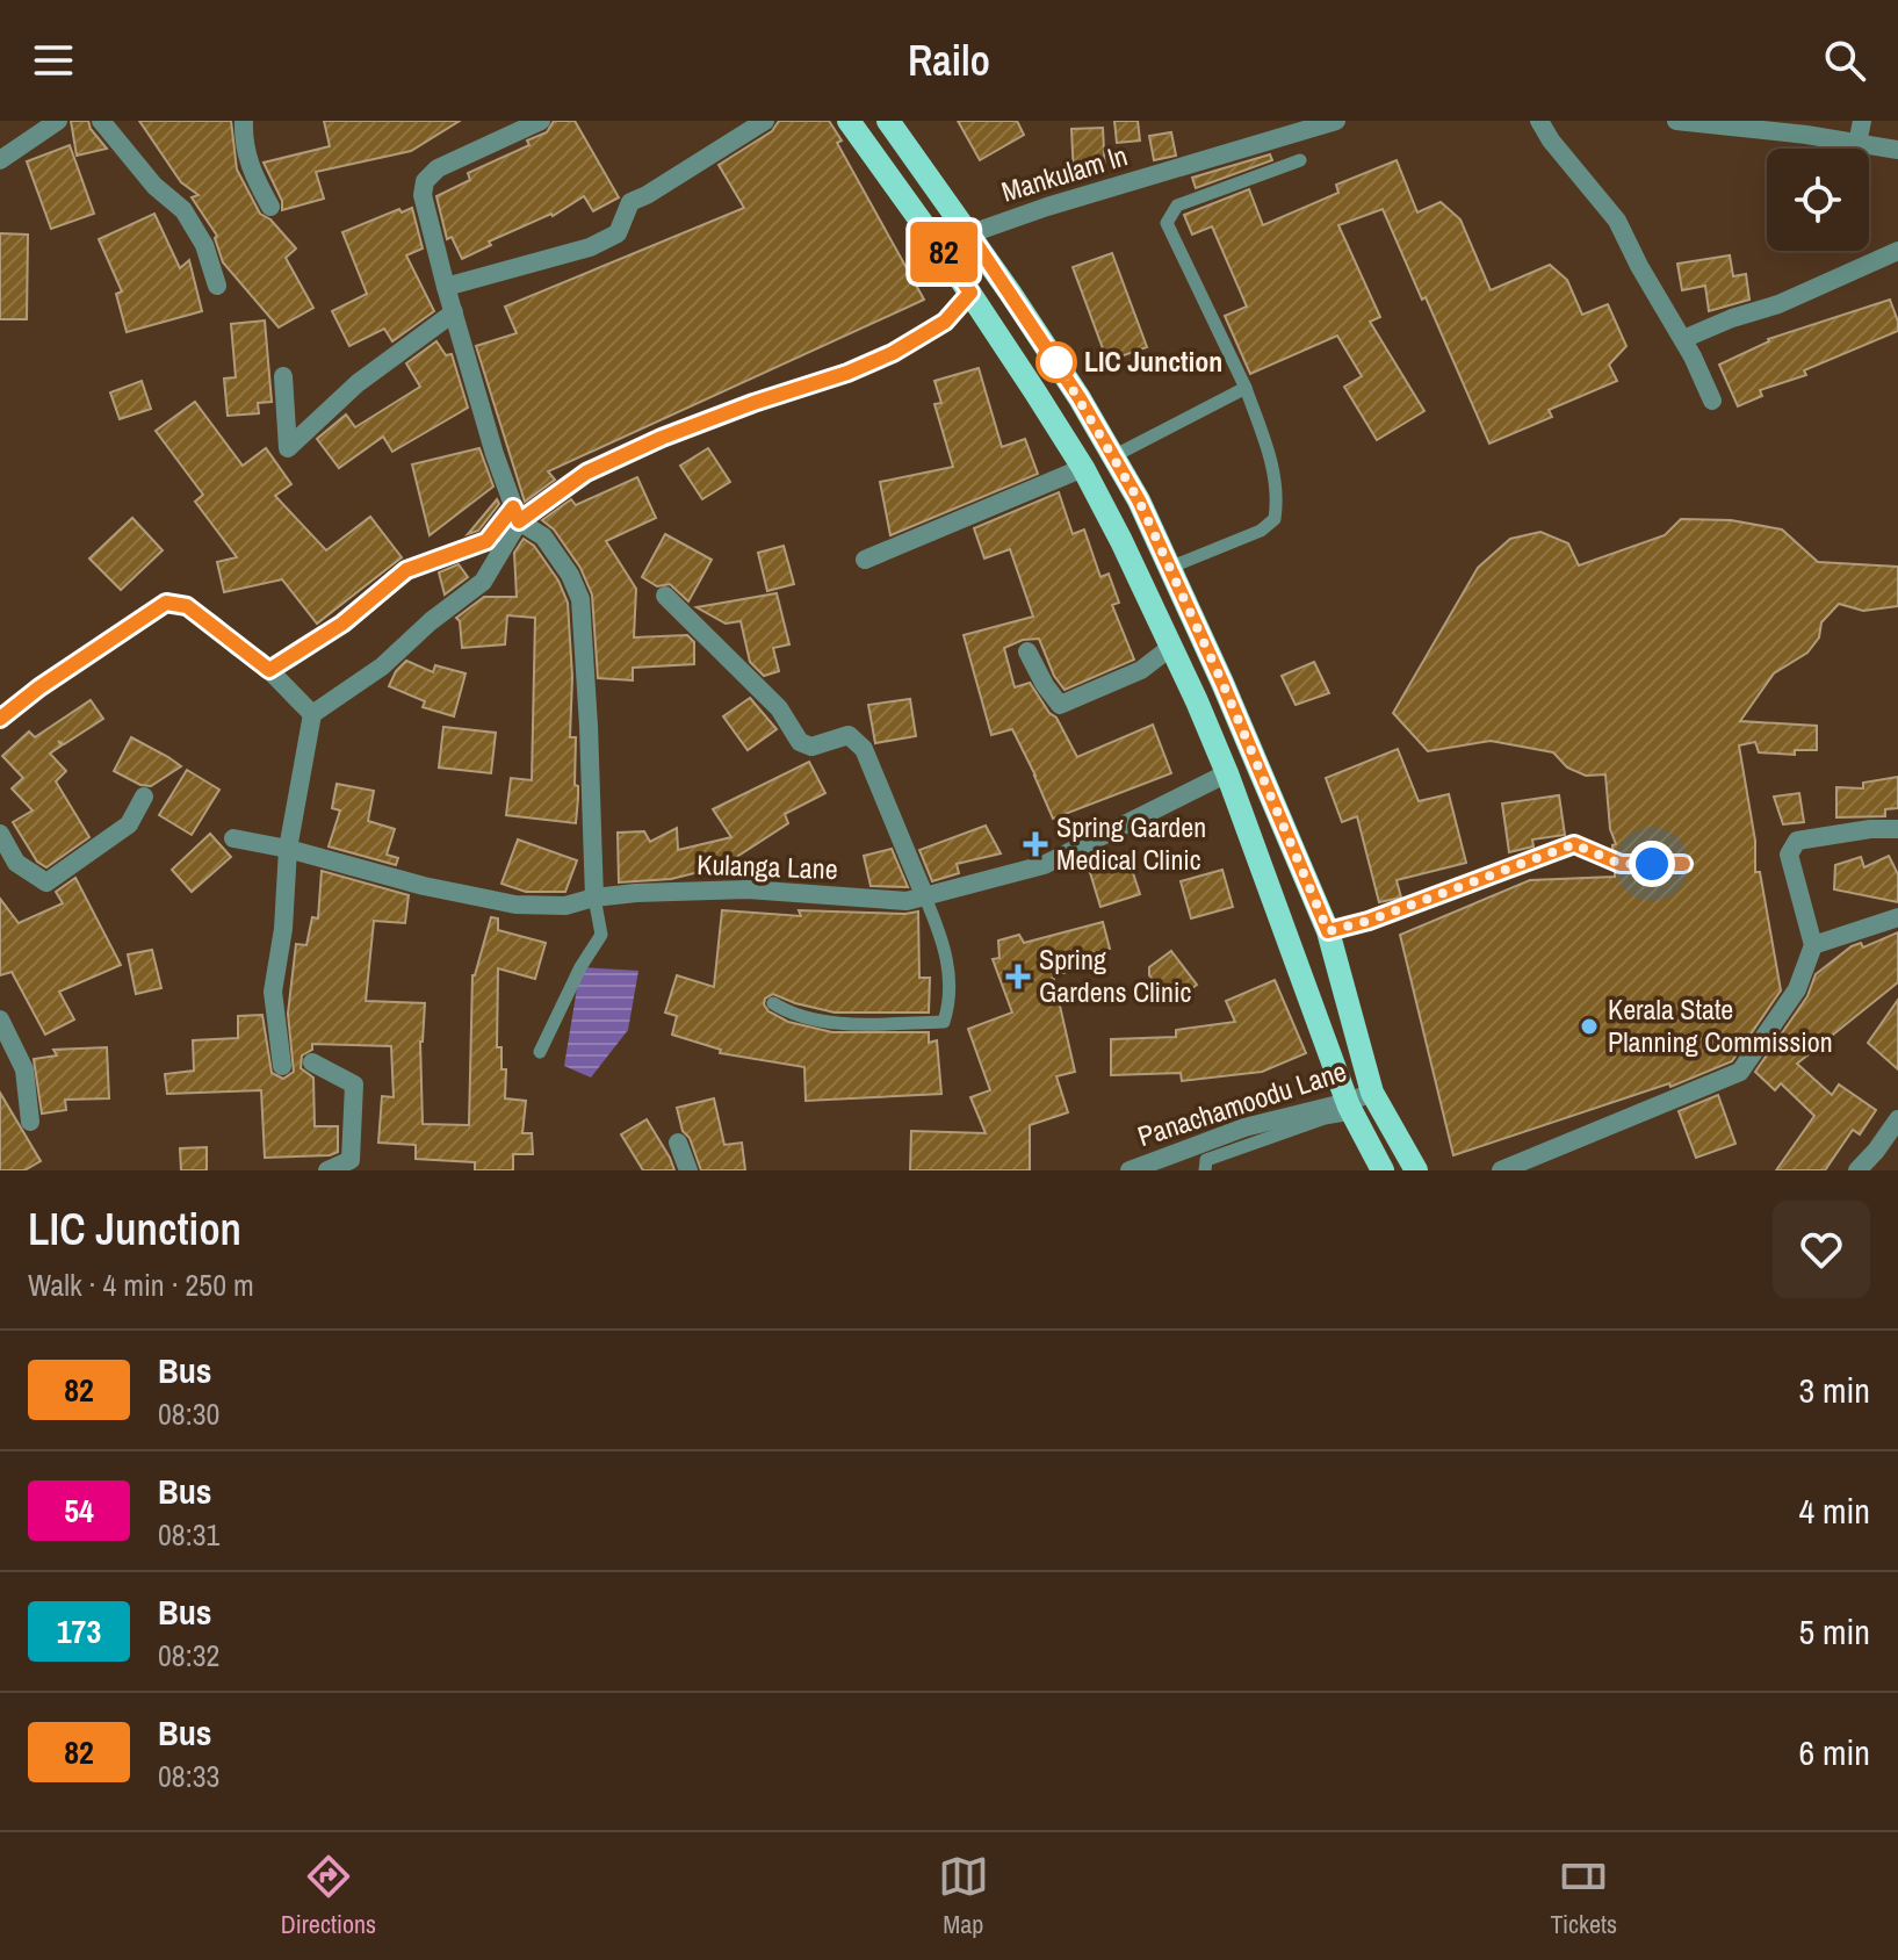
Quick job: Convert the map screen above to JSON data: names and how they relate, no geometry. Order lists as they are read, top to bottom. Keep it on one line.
{"streets":{"street":["Mankulam ln","Kulanga Lane","Panachamoodu Lane"]},"places":{"other":["LIC Junction","Kerala State Planning Commission"],"health":["Spring Garden Medical Clinic","Spring Gardens Clinic"]},"lines":["bus line 82"],"page":{"header":"Railo","on_map":"82","heading":["LIC Junction","Walk · 4 min · 250 m"],"list":[{"mark":"82","name":"Bus","note":"08:30","value":"3 min"},{"mark":"54","name":"Bus","note":"08:31","value":"4 min"},{"mark":"173","name":"Bus","note":"08:32","value":"5 min"},{"mark":"82","name":"Bus","note":"08:33","value":"6 min"}],"tabs":["Directions","Map","Tickets"]}}
